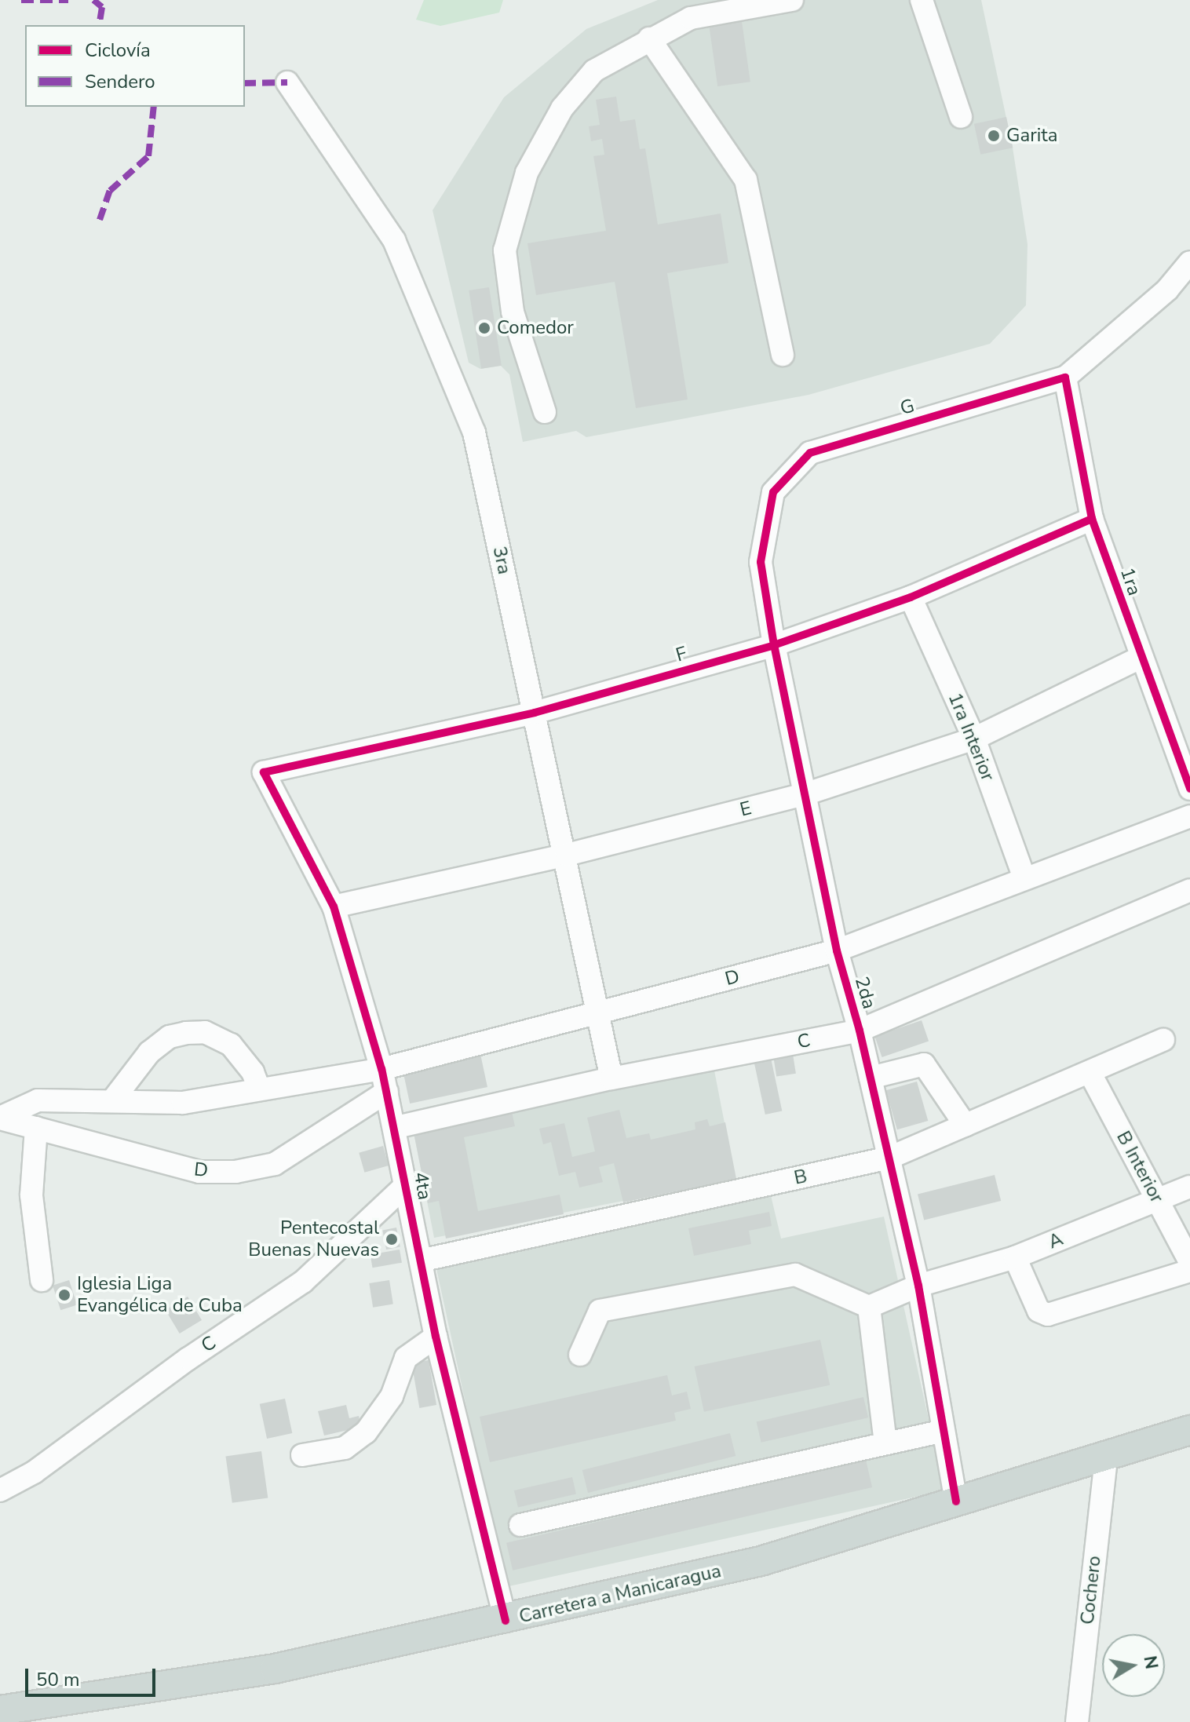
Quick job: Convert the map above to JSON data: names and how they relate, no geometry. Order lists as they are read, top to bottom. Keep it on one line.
{"streets":{"main road":["Carretera a Manicaragua"],"street":["G","3ra","1ra","F","1ra Interior","E","D","2da","C","B Interior","B","4ta","A","Cochero"]},"crossings":[["G","1ra"],["G","2da"],["3ra","F"],["3ra","E"],["3ra","D"],["3ra","C"],["1ra","F"],["1ra","E"],["F","1ra Interior"],["F","2da"],["F","4ta"],["1ra Interior","E"],["1ra Interior","D"],["E","2da"],["E","4ta"],["D","2da"],["D","4ta"],["2da","C"],["2da","B"],["2da","A"],["2da","Carretera a Manicaragua"],["C","4ta"],["B Interior","B"],["B Interior","A"],["B","4ta"],["4ta","Carretera a Manicaragua"],["Cochero","Carretera a Manicaragua"]],"places":["Garita","Comedor","Pentecostal Buenas Nuevas","Iglesia Liga Evangélica de Cuba"],"legend":["Ciclovía","Sendero"],"scale_bar":"50 m","north":"right"}
